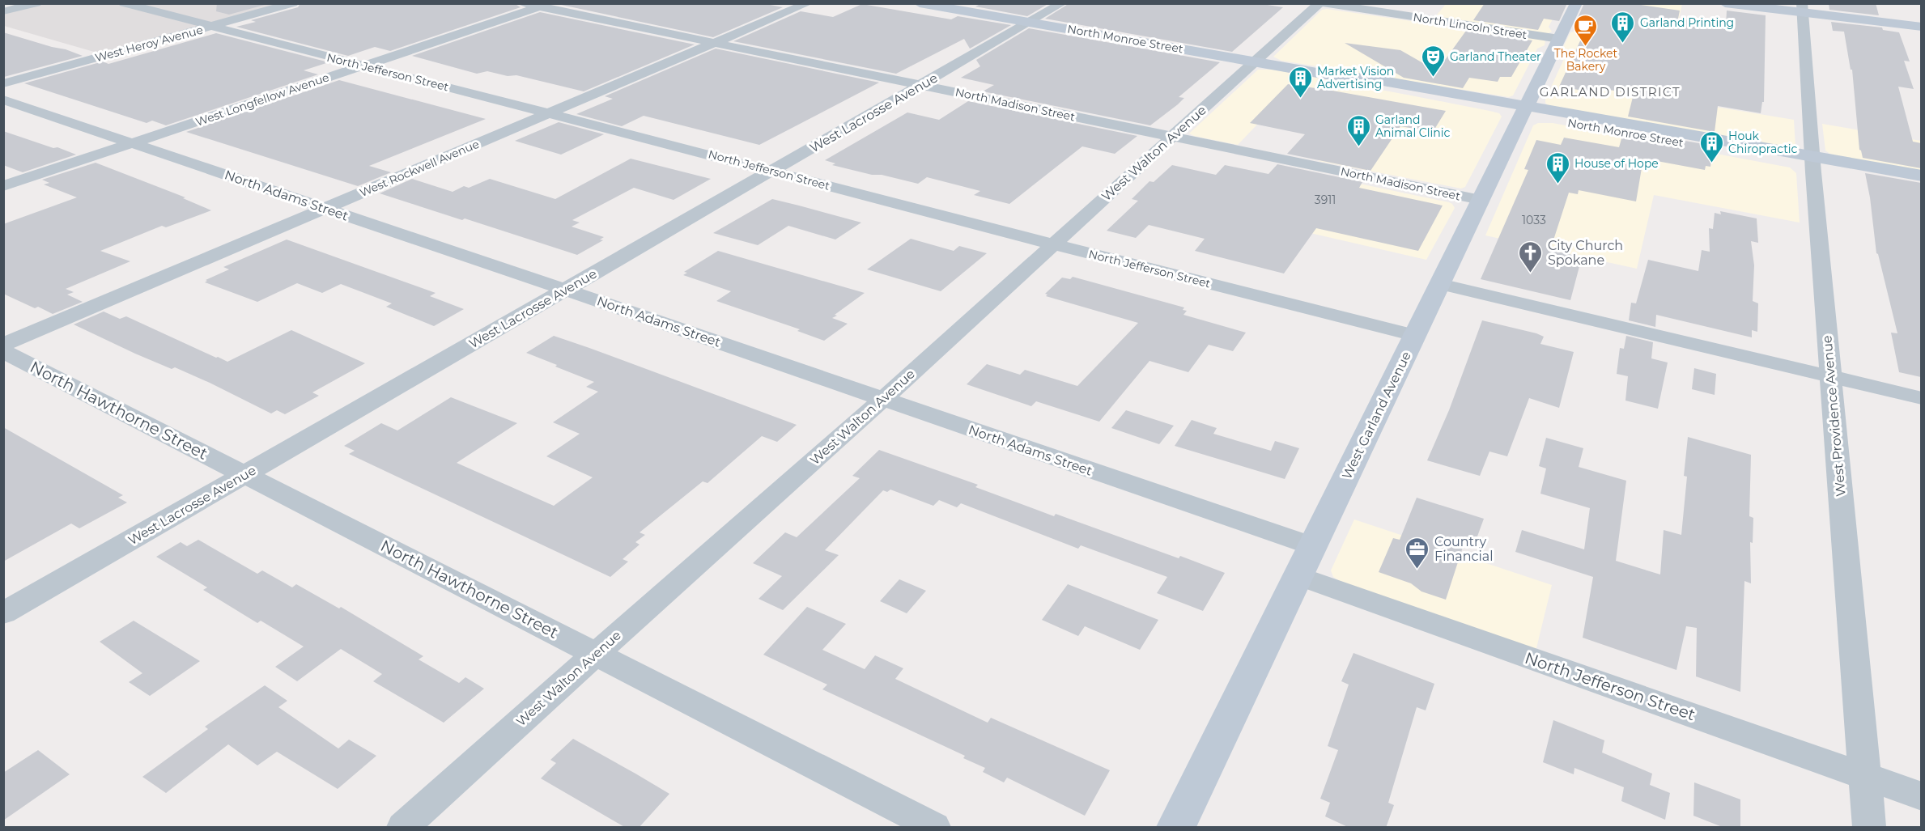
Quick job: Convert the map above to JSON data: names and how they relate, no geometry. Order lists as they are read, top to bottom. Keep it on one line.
{"streets":{"street":["North Lincoln Street","North Monroe Street","West Heroy Avenue","North Jefferson Street","West Longfellow Avenue","North Madison Street","West Lacrosse Avenue","West Walton Avenue","West Rockwell Avenue","North Adams Street","North Hawthorne Street","West Garland Avenue","West Providence Avenue"]},"crossings":[["North Lincoln Street","West Garland Avenue"],["North Monroe Street","West Lacrosse Avenue"],["North Monroe Street","West Walton Avenue"],["North Monroe Street","West Garland Avenue"],["North Monroe Street","West Providence Avenue"],["West Heroy Avenue","North Jefferson Street"],["North Jefferson Street","West Longfellow Avenue"],["North Jefferson Street","West Lacrosse Avenue"],["North Jefferson Street","West Walton Avenue"],["North Jefferson Street","West Rockwell Avenue"],["North Jefferson Street","West Garland Avenue"],["North Jefferson Street","West Providence Avenue"],["West Longfellow Avenue","North Madison Street"],["West Longfellow Avenue","North Adams Street"],["North Madison Street","West Lacrosse Avenue"],["North Madison Street","West Walton Avenue"],["North Madison Street","West Rockwell Avenue"],["North Madison Street","West Garland Avenue"],["West Lacrosse Avenue","North Adams Street"],["West Lacrosse Avenue","North Hawthorne Street"],["West Walton Avenue","North Adams Street"],["West Walton Avenue","North Hawthorne Street"],["West Rockwell Avenue","North Adams Street"],["North Adams Street","West Garland Avenue"]],"districts":["GARLAND DISTRICT"],"places":{"building":["Garland Printing","Market Vision Advertising","Garland Animal Clinic","Houk Chiropractic","House of Hope"],"cafe":["The Rocket Bakery"],"theatre":["Garland Theater"],"church":["City Church Spokane"],"office":["Country Financial"]},"house_numbers":["3911","1033"]}
